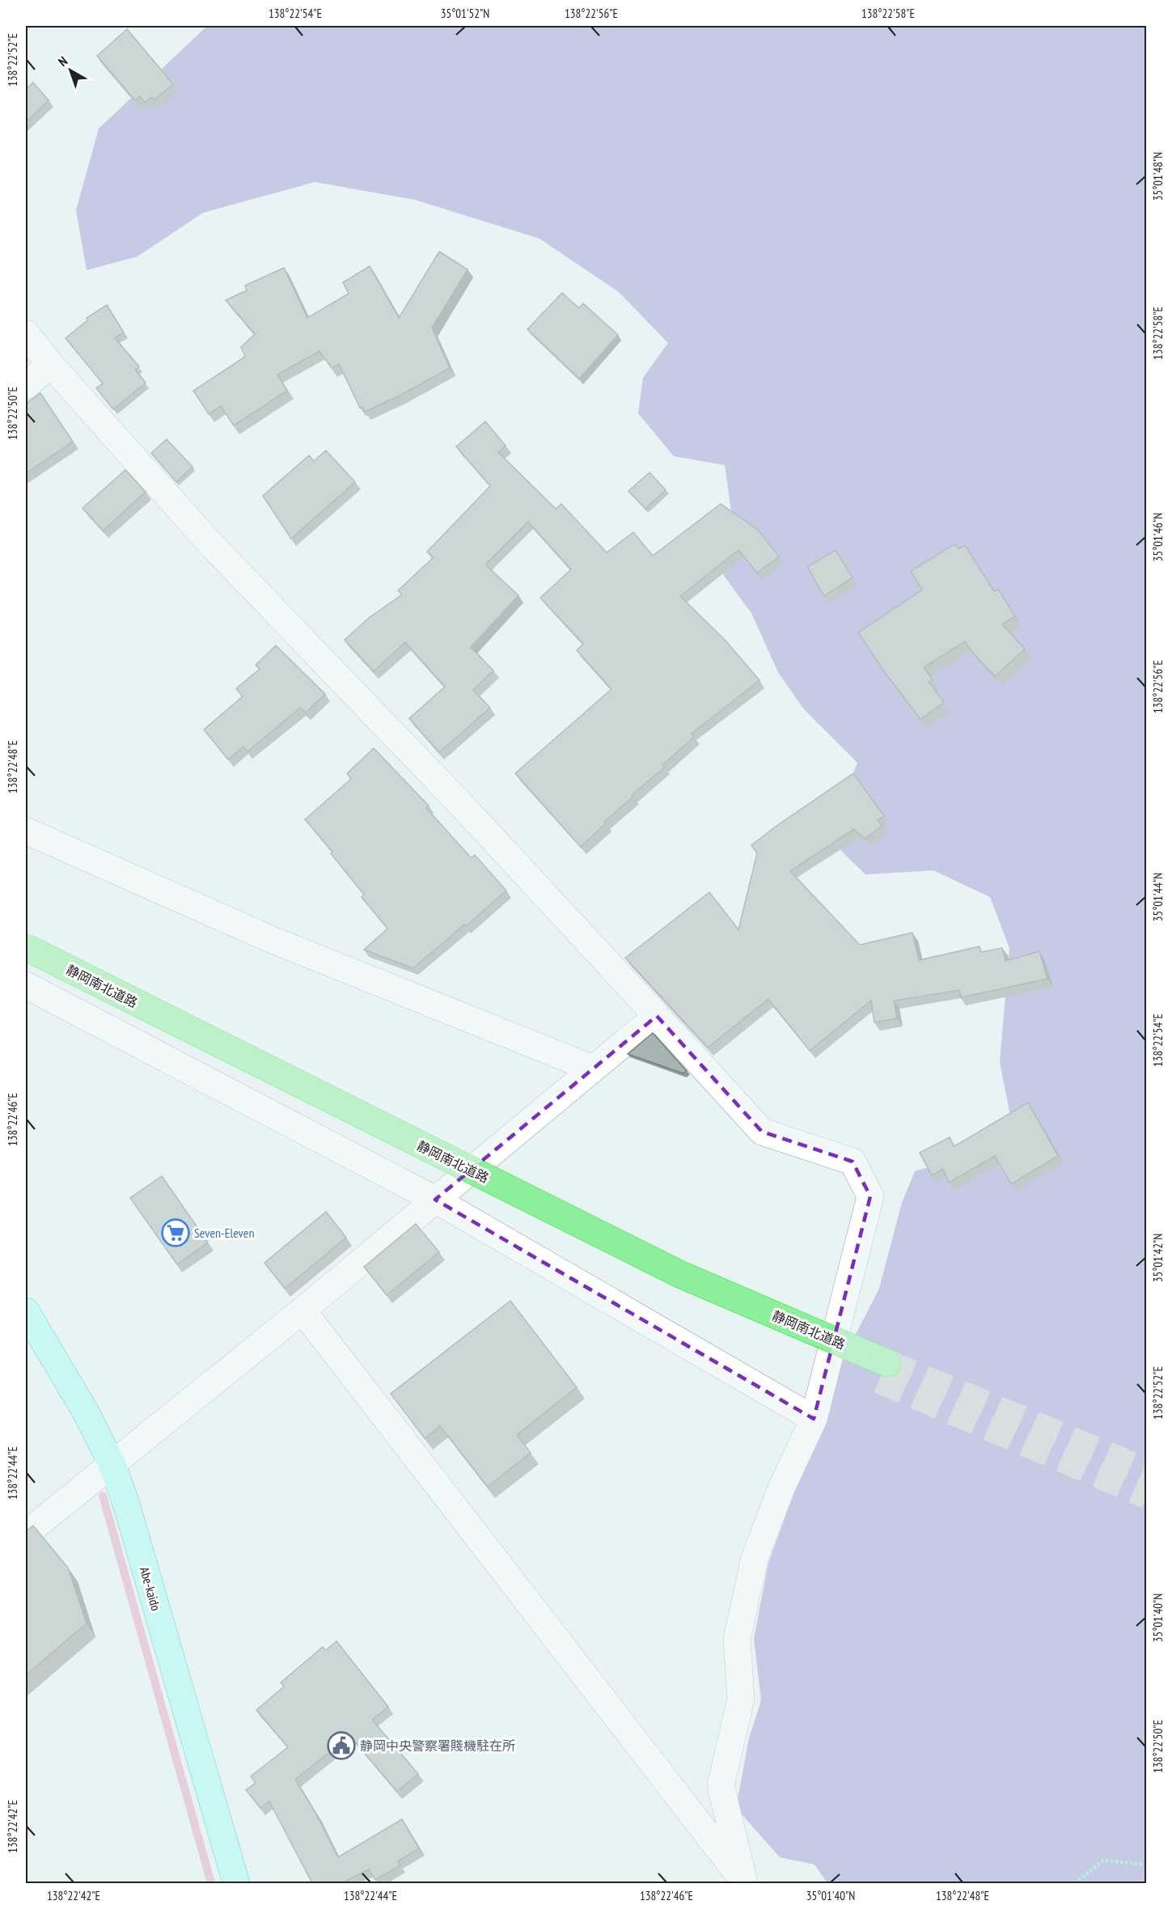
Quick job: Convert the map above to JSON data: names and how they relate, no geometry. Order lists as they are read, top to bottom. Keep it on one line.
{"streets":{"highway":["静岡南北道路"],"main road":["Abe-kaido"]},"places":{"supermarket":["Seven-Eleven"],"public building":["静岡中央警察署賤機駐在所"]},"north":"top left","coordinates":["138°22'54\"E","35°01'52\"N","138°22'56\"E","138°22'58\"E","138°22'52\"E","35°01'48\"N","138°22'50\"E","35°01'46\"N","138°22'48\"E","35°01'44\"N","138°22'46\"E","35°01'42\"N","138°22'44\"E","35°01'40\"N","138°22'42\"E"]}
